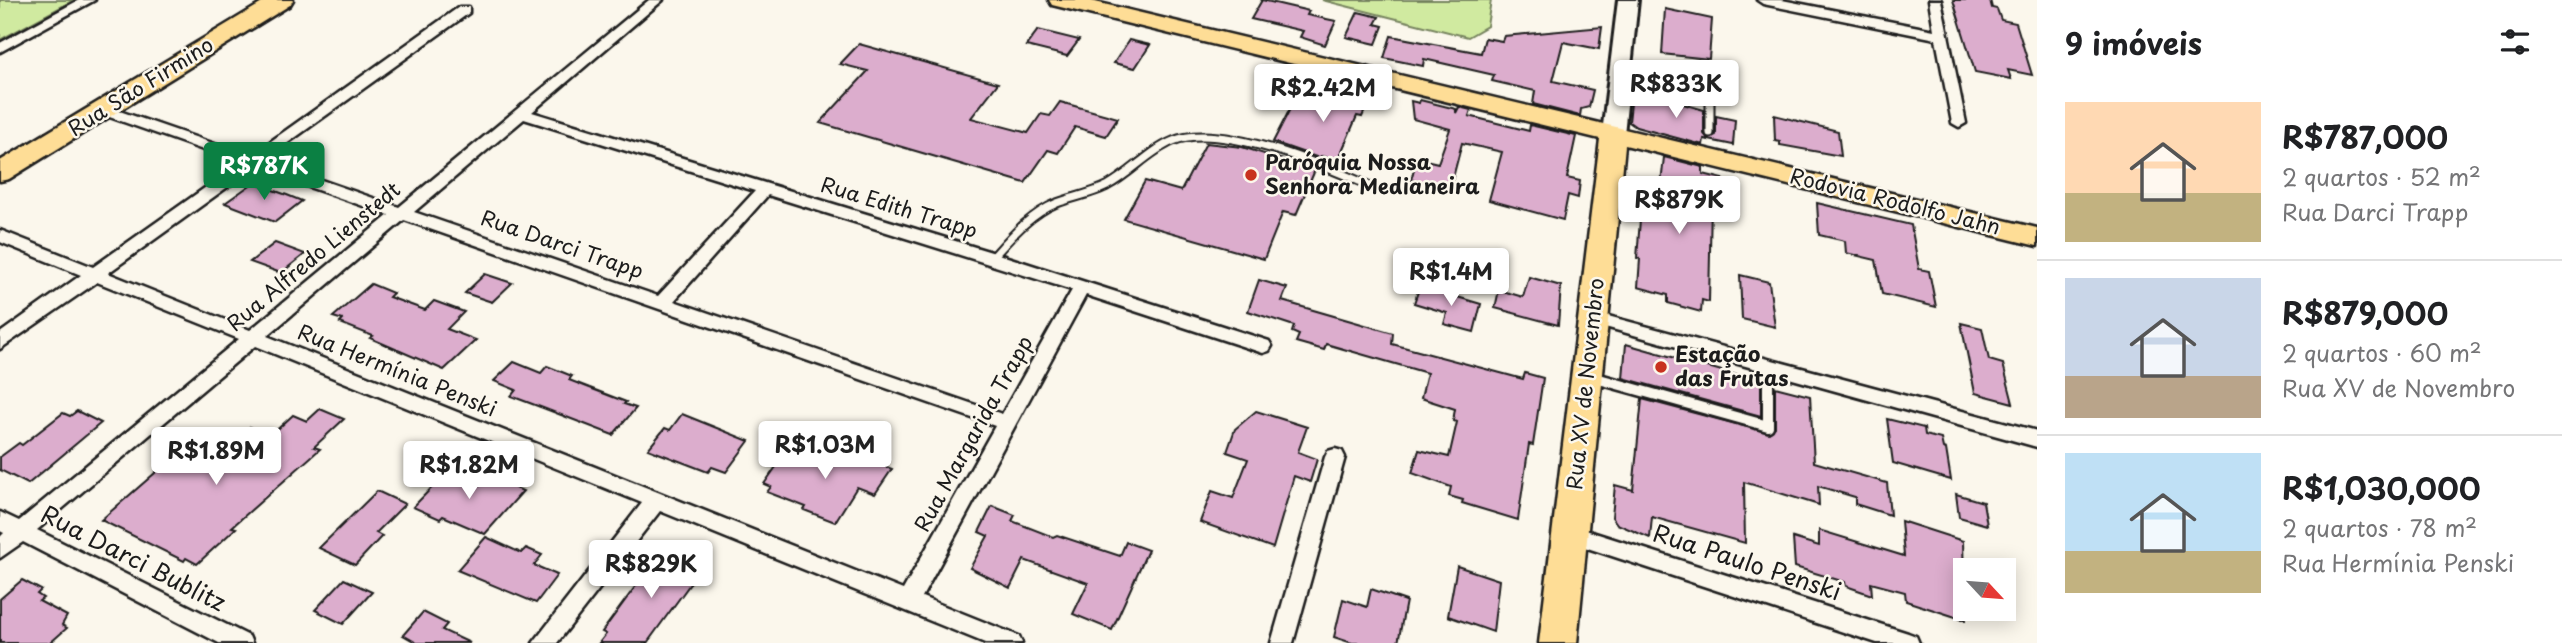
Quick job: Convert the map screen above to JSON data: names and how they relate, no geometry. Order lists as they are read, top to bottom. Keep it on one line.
{"streets":{"main road":["Rua São Firmino","Rodovia Rodolfo Jahn","Rua XV de Novembro"],"street":["Rua Edith Trapp","Rua Darci Trapp","Rua Alfredo Lienstedt","Rua Hermínia Penski","Rua Margarida Trapp","Rua Darci Bublitz","Rua Paulo Penski"]},"crossings":[["Rua São Firmino","Rua Darci Trapp"],["Rodovia Rodolfo Jahn","Rua XV de Novembro"],["Rua Edith Trapp","Rua Alfredo Lienstedt"],["Rua Edith Trapp","Rua Margarida Trapp"],["Rua Darci Trapp","Rua Alfredo Lienstedt"],["Rua Darci Trapp","Rua Margarida Trapp"],["Rua Alfredo Lienstedt","Rua Hermínia Penski"],["Rua Alfredo Lienstedt","Rua Darci Bublitz"],["Rua Hermínia Penski","Rua Margarida Trapp"],["Rua XV de Novembro","Rua Paulo Penski"]],"places":["Paróquia Nossa Senhora Medianeira","Estação das Frutas"],"north":"bottom right","page":{"heading":"9 imóveis","price":["R$833K","R$2.42M","R$787K","R$879K","R$1.4M","R$1.03M","R$1.89M","R$1.82M","R$829K"],"list":[{"name":"R$787,000","note":"2 quartos · 52 m² · Rua Darci Trapp"},{"name":"R$879,000","note":"2 quartos · 60 m² · Rua XV de Novembro"},{"name":"R$1,030,000","note":"2 quartos · 78 m² · Rua Hermínia Penski"}]}}
